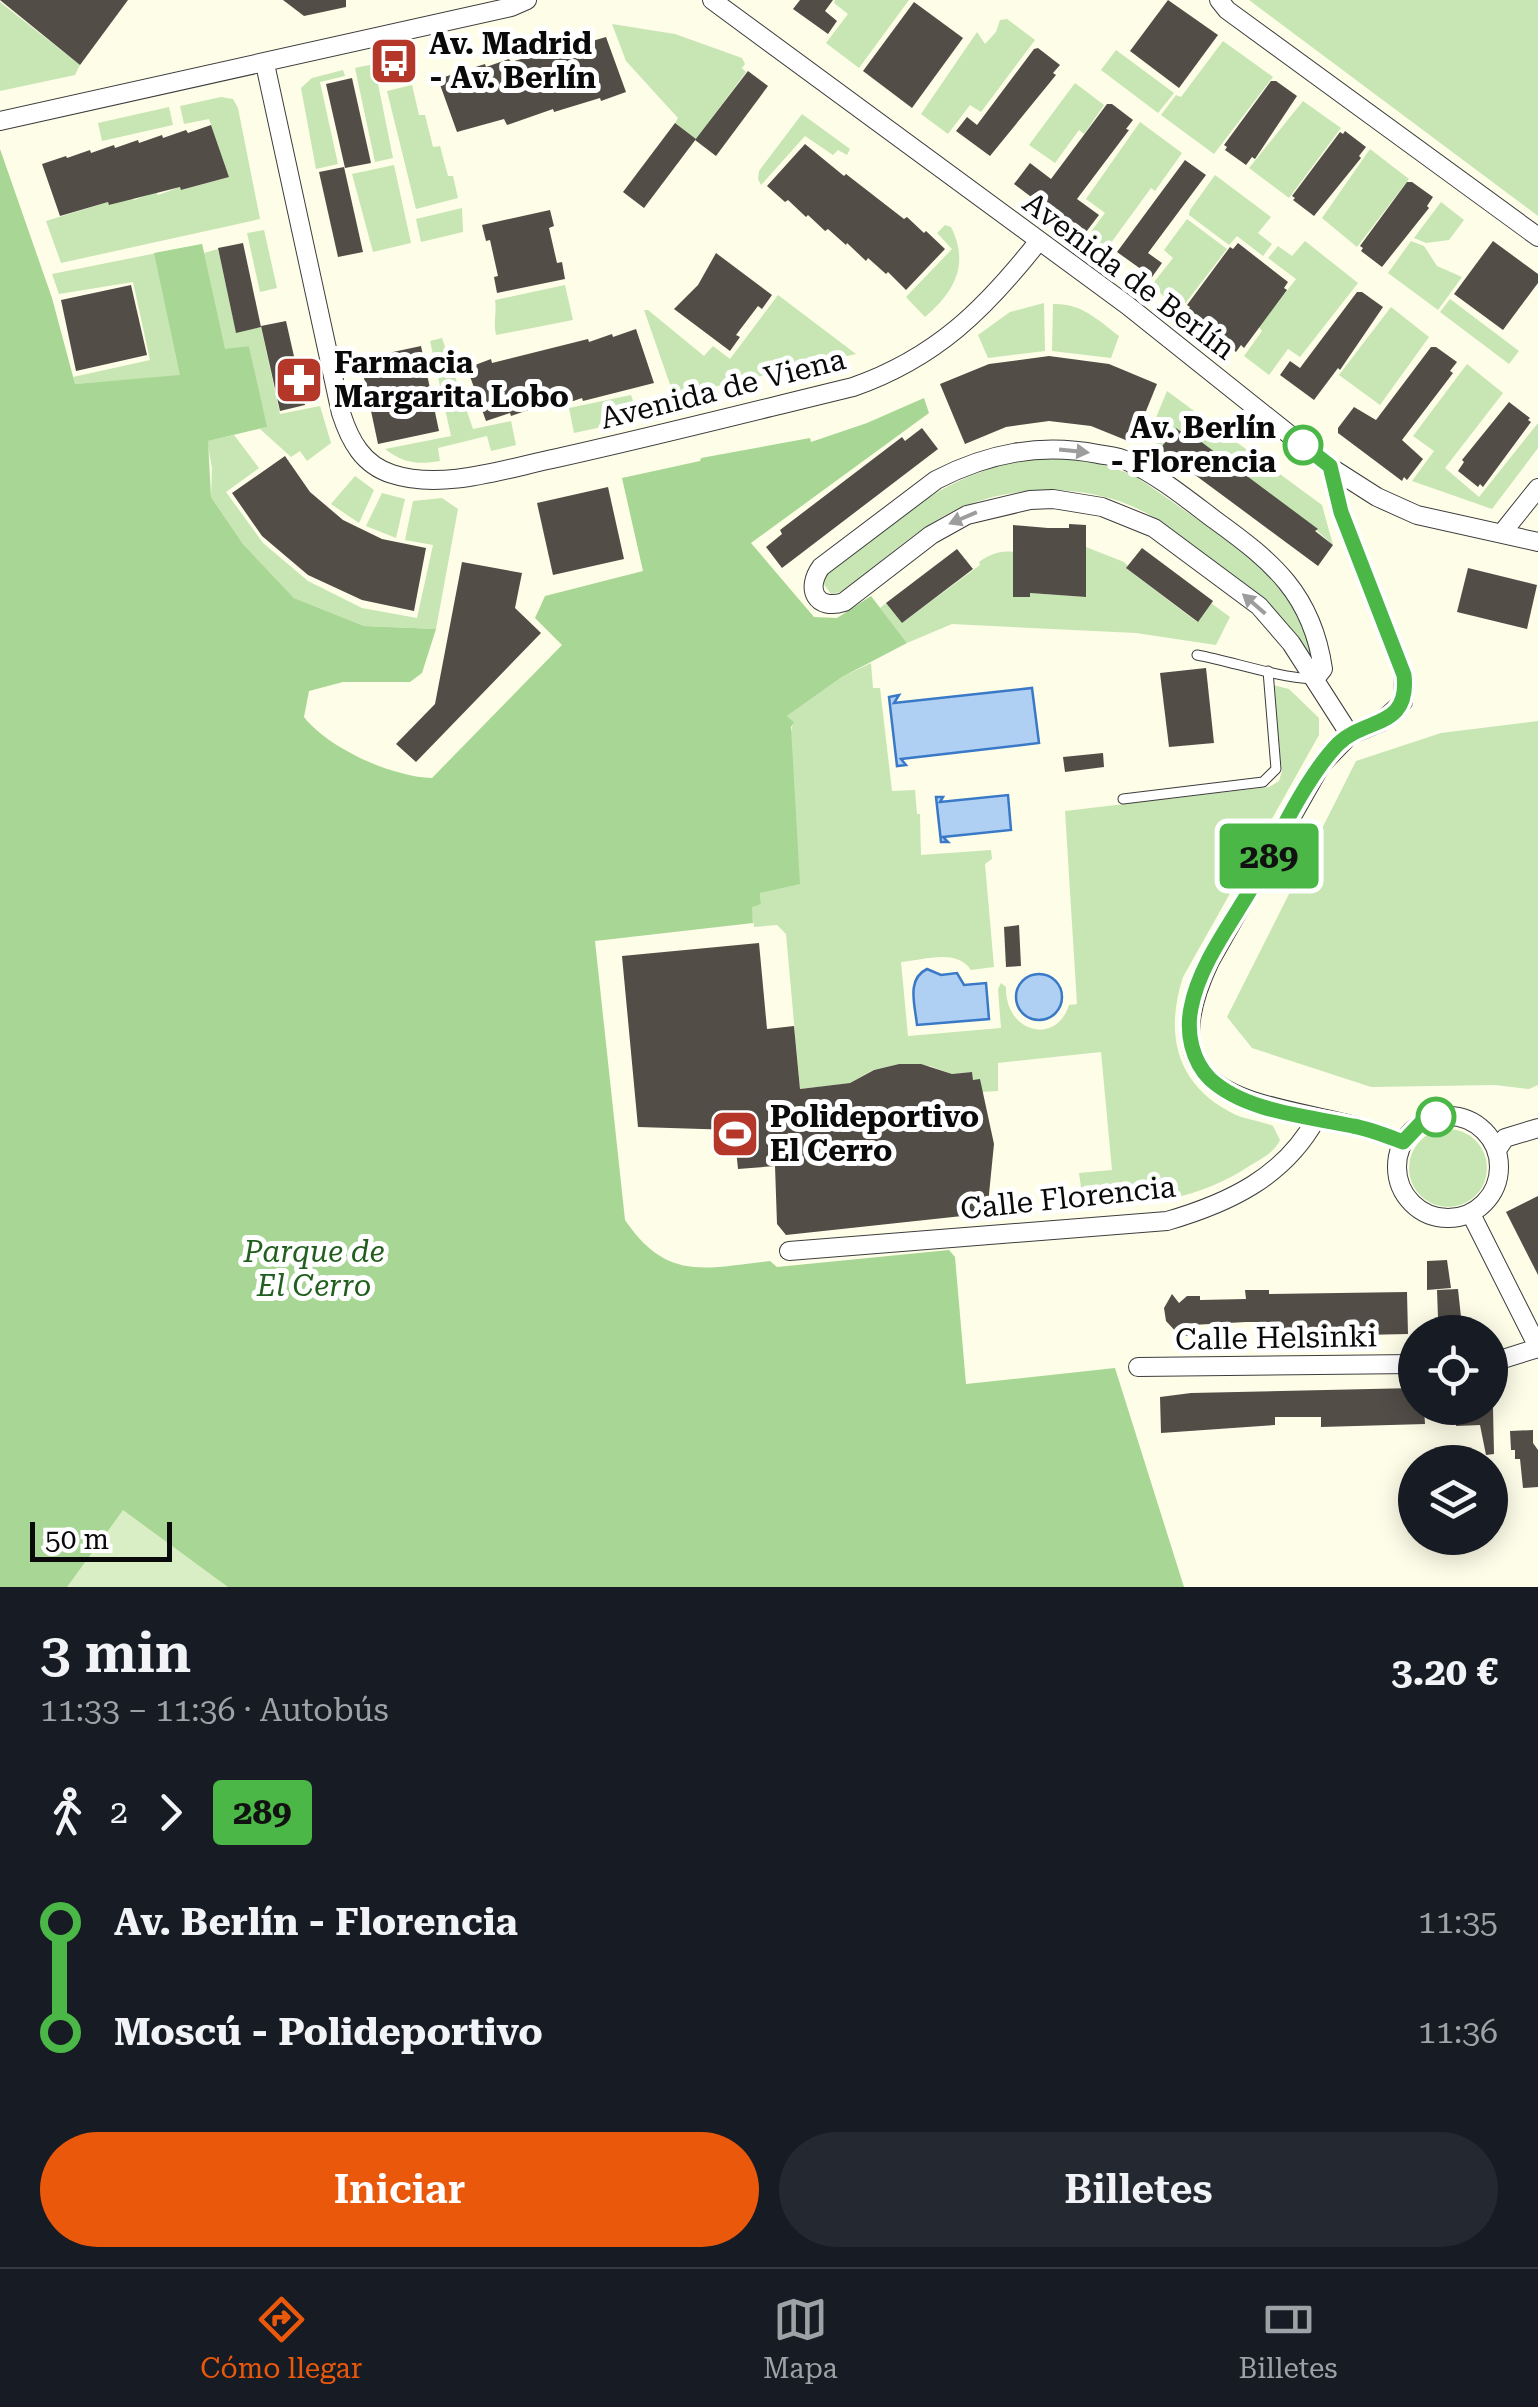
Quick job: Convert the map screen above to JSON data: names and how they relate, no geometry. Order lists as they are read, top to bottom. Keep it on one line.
{"streets":{"street":["Avenida de Berlín","Avenida de Viena","Calle Florencia","Calle Helsinki"]},"crossings":[["Avenida de Berlín","Avenida de Viena"]],"parks":["Parque de El Cerro"],"places":{"bus stop":["Av. Madrid - Av. Berlín"],"pharmacy":["Farmacia Margarita Lobo"],"other":["Av. Berlín - Florencia"],"sports":["Polideportivo El Cerro"]},"lines":["bus line 289"],"scale_bar":"50 m","page":{"on_map":"289","scale":"50 m","heading":["3 min","11:33 – 11:36 · Autobús","3.20 €"],"legs":["2","289"],"list":[{"name":"Av. Berlín - Florencia","value":"11:35"},{"name":"Moscú - Polideportivo","value":"11:36"}],"buttons":["Iniciar","Billetes"],"tabs":["Cómo llegar","Mapa","Billetes"]}}
